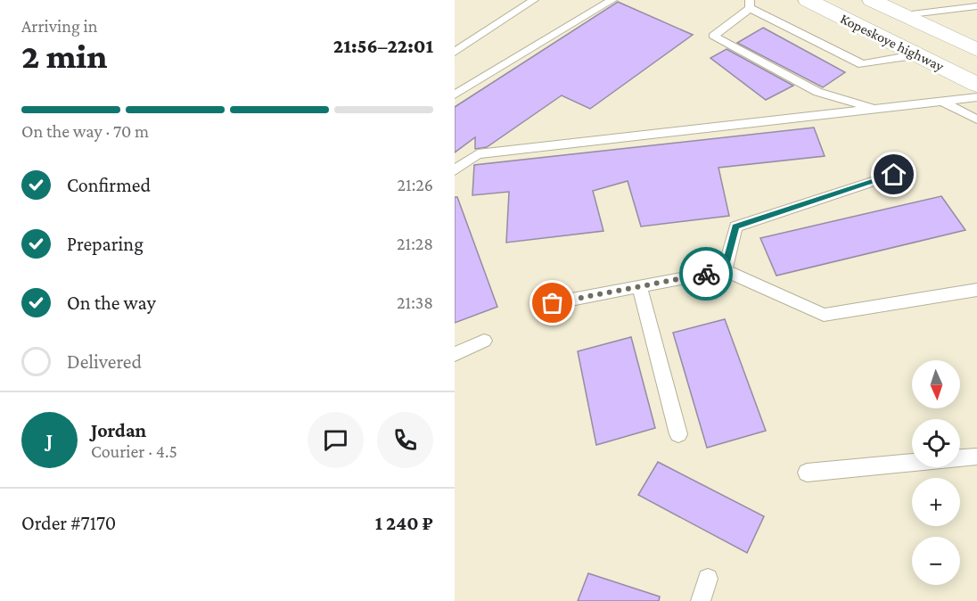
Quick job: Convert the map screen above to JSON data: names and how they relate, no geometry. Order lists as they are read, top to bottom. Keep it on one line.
{"streets":{"main road":["Kopeskoye highway"]},"north":"bottom","page":{"heading":["2 min","Arriving in","21:56–22:01"],"panel":["Jordan","Courier · 4.5","Order #7170","1 240 ₽"],"bar":"On the way · 70 m","list":[["Confirmed","21:26"],["Preparing","21:28"],["On the way","21:38"],"Delivered"],"map_buttons":["+","−"],"round":"J"}}
